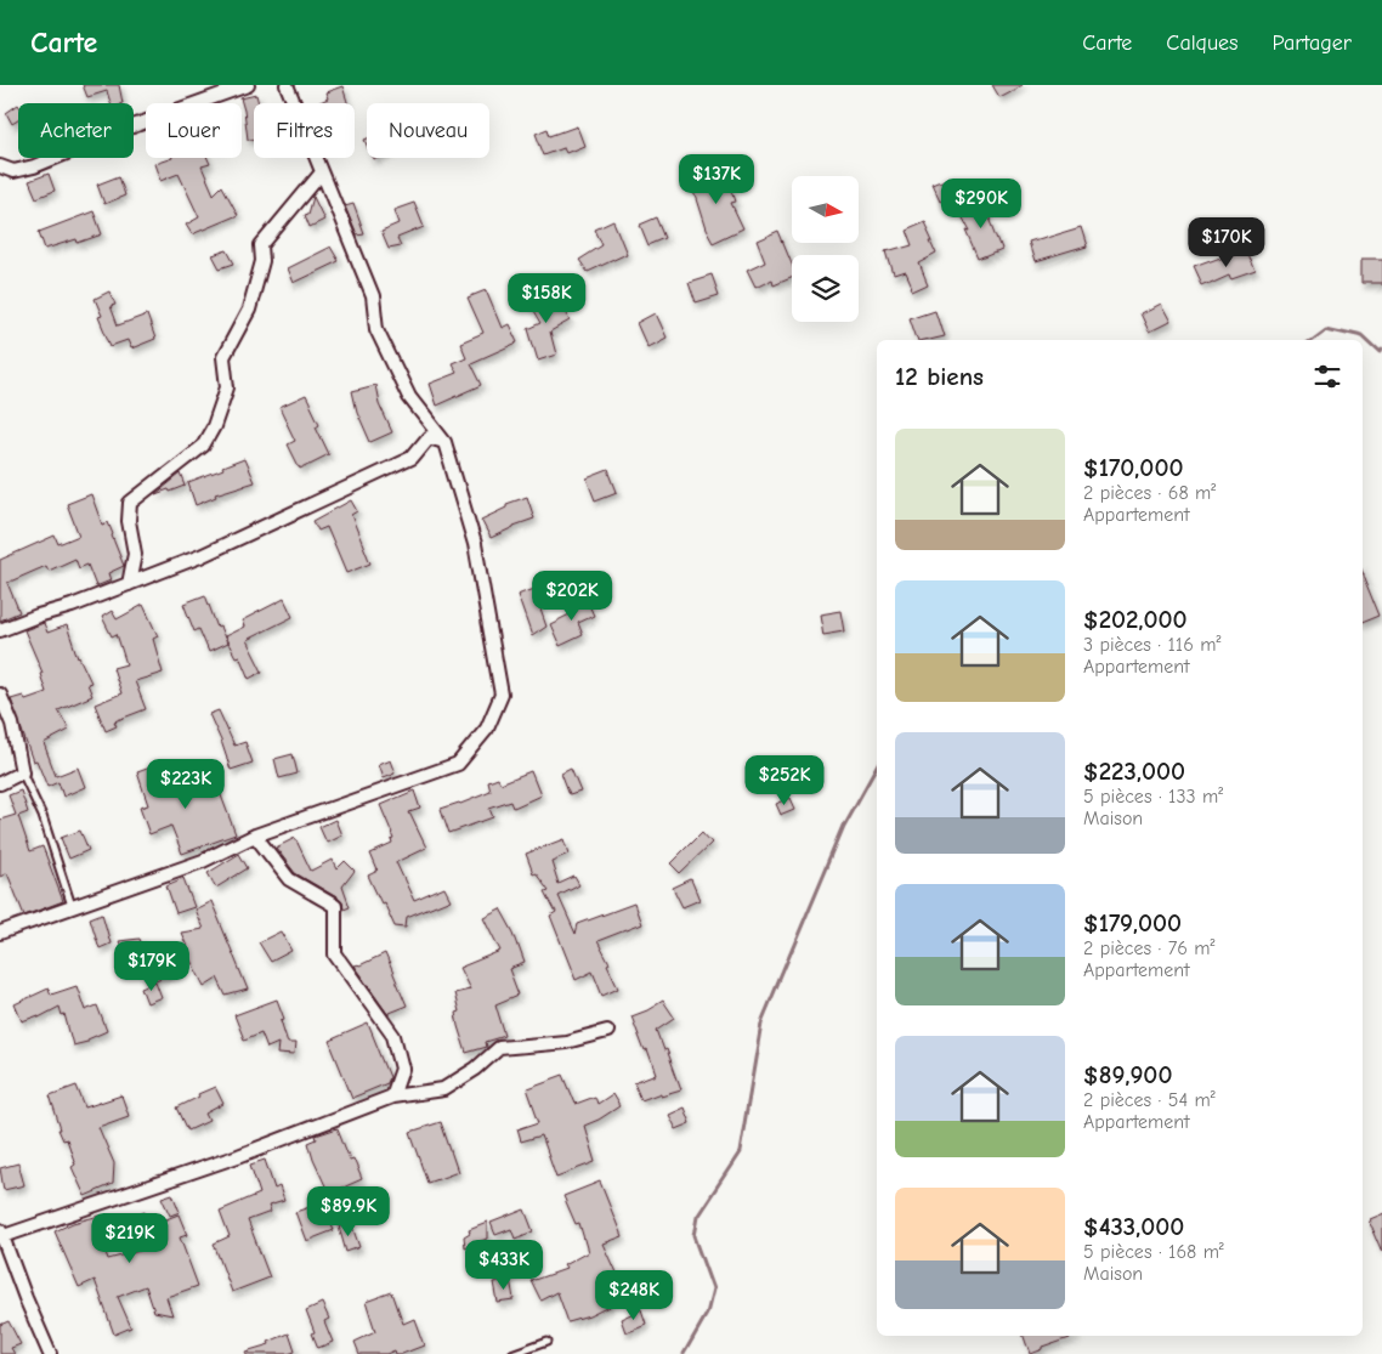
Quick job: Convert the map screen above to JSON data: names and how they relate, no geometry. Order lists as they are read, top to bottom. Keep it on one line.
{"north":"right","page":{"header":"Carte","nav":["Carte","Calques","Partager"],"chip":["Acheter","Louer","Filtres","Nouveau"],"price":["$137K","$290K","$170K","$158K","$202K","$252K","$223K","$179K","$89.9K","$219K","$433K","$248K"],"heading":"12 biens","list":[{"name":"$170,000","note":"2 pièces · 68 m² · Appartement"},{"name":"$202,000","note":"3 pièces · 116 m² · Appartement"},{"name":"$223,000","note":"5 pièces · 133 m² · Maison"},{"name":"$179,000","note":"2 pièces · 76 m² · Appartement"},{"name":"$89,900","note":"2 pièces · 54 m² · Appartement"},{"name":"$433,000","note":"5 pièces · 168 m² · Maison"}]}}
